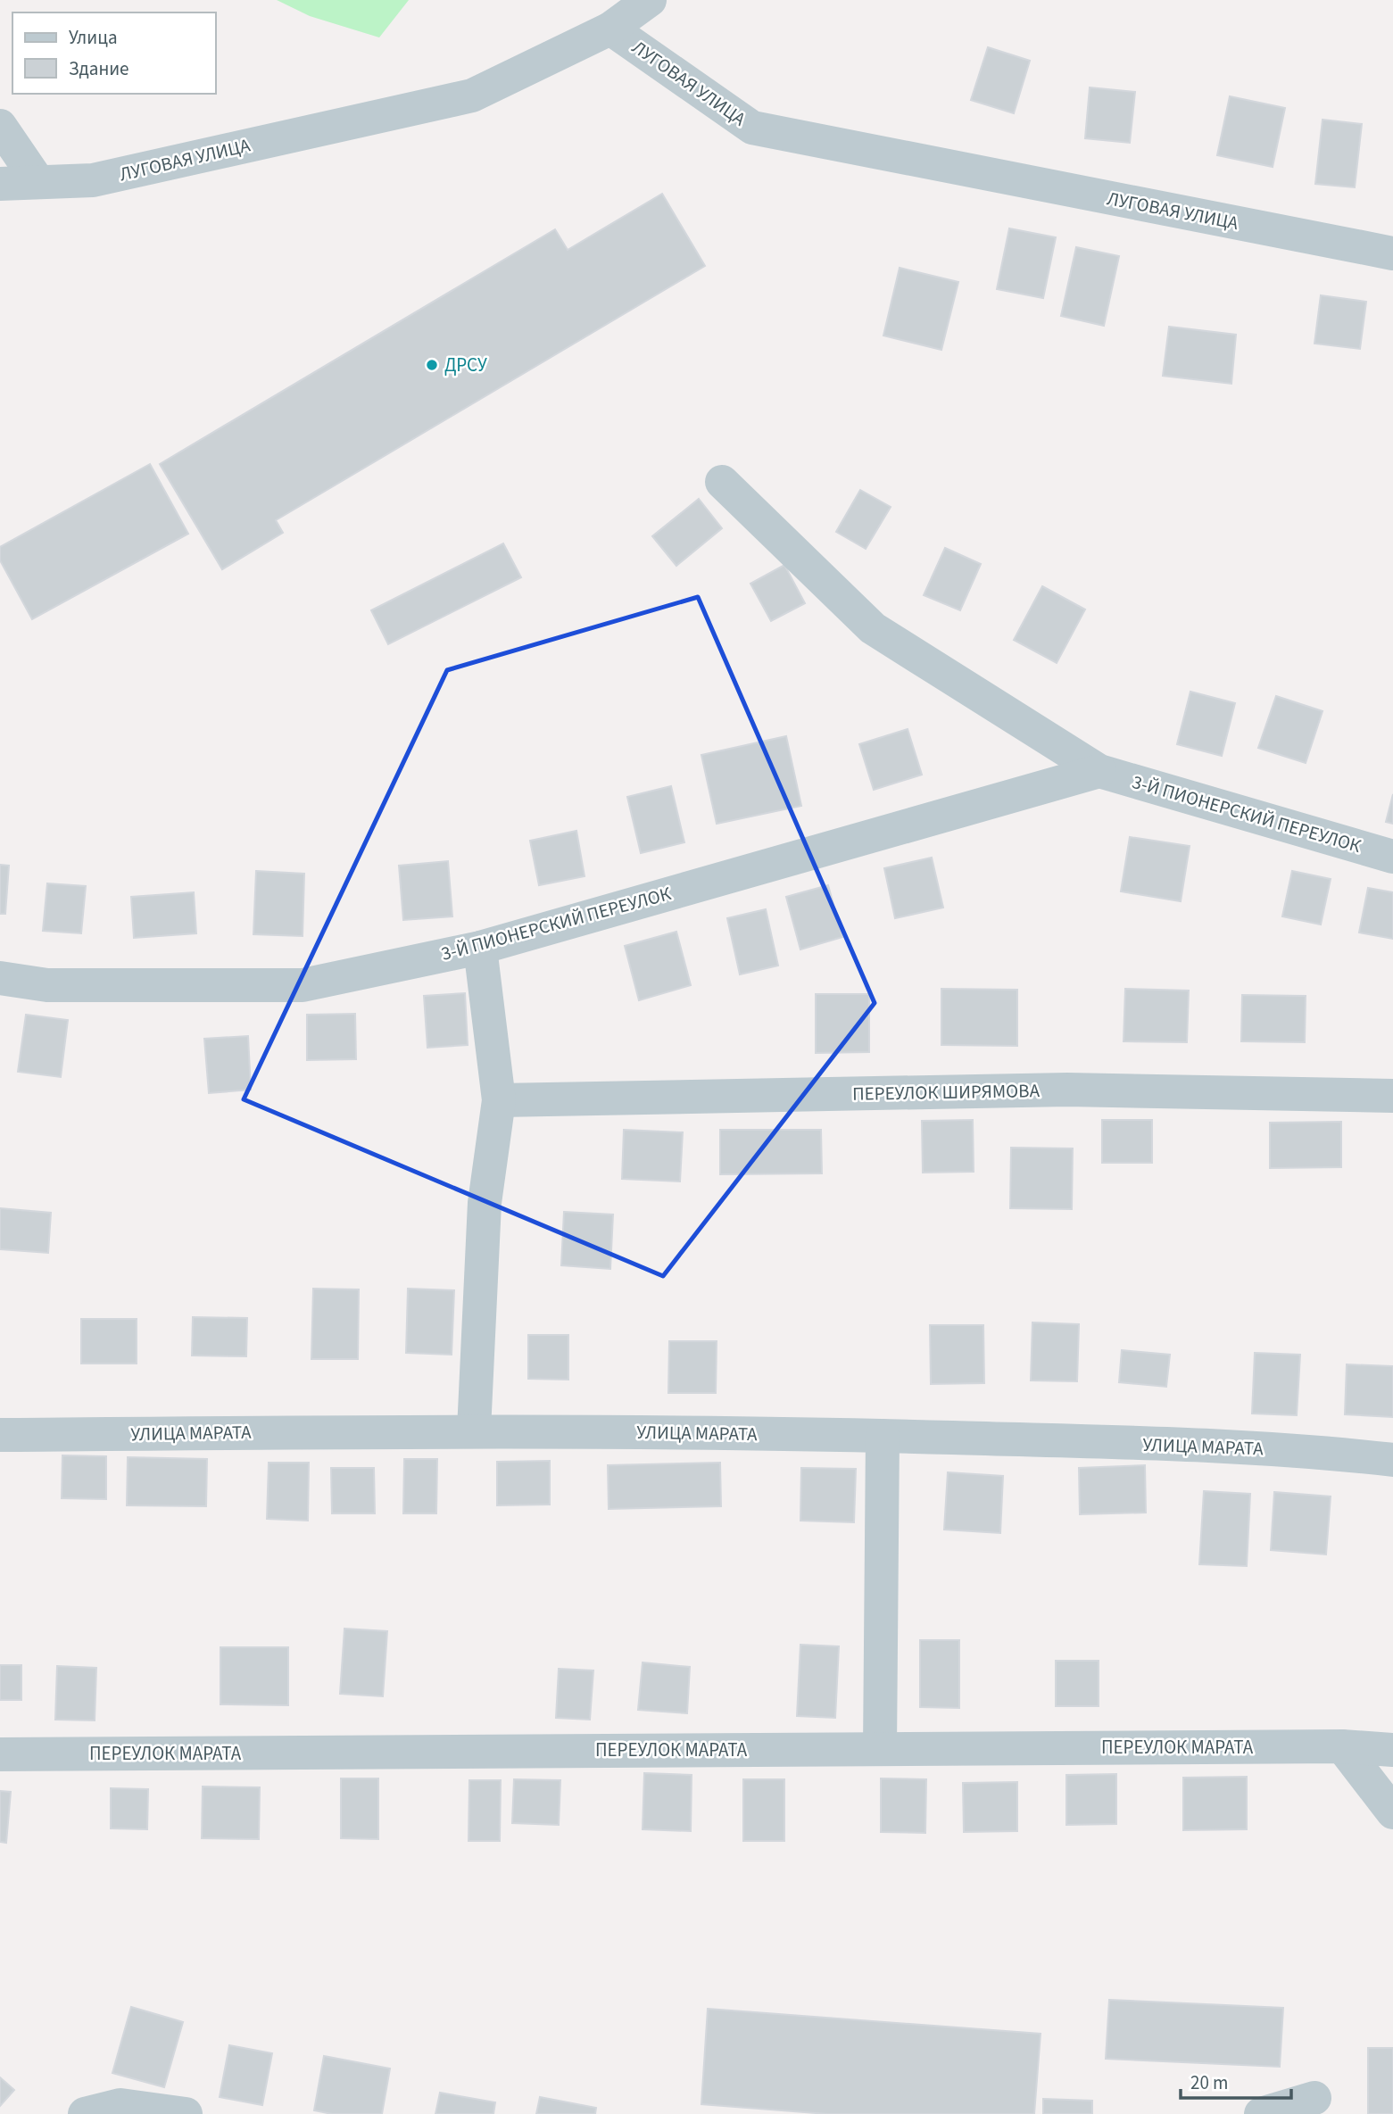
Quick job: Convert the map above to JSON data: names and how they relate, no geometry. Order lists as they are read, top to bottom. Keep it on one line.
{"streets":{"street":["ЛУГОВАЯ УЛИЦА","3-Й ПИОНЕРСКИЙ ПЕРЕУЛОК","ПЕРЕУЛОК ШИРЯМОВА","УЛИЦА МАРАТА","ПЕРЕУЛОК МАРАТА"]},"places":["ДРСУ"],"legend":["Улица","Здание"],"scale_bar":"20 m"}
